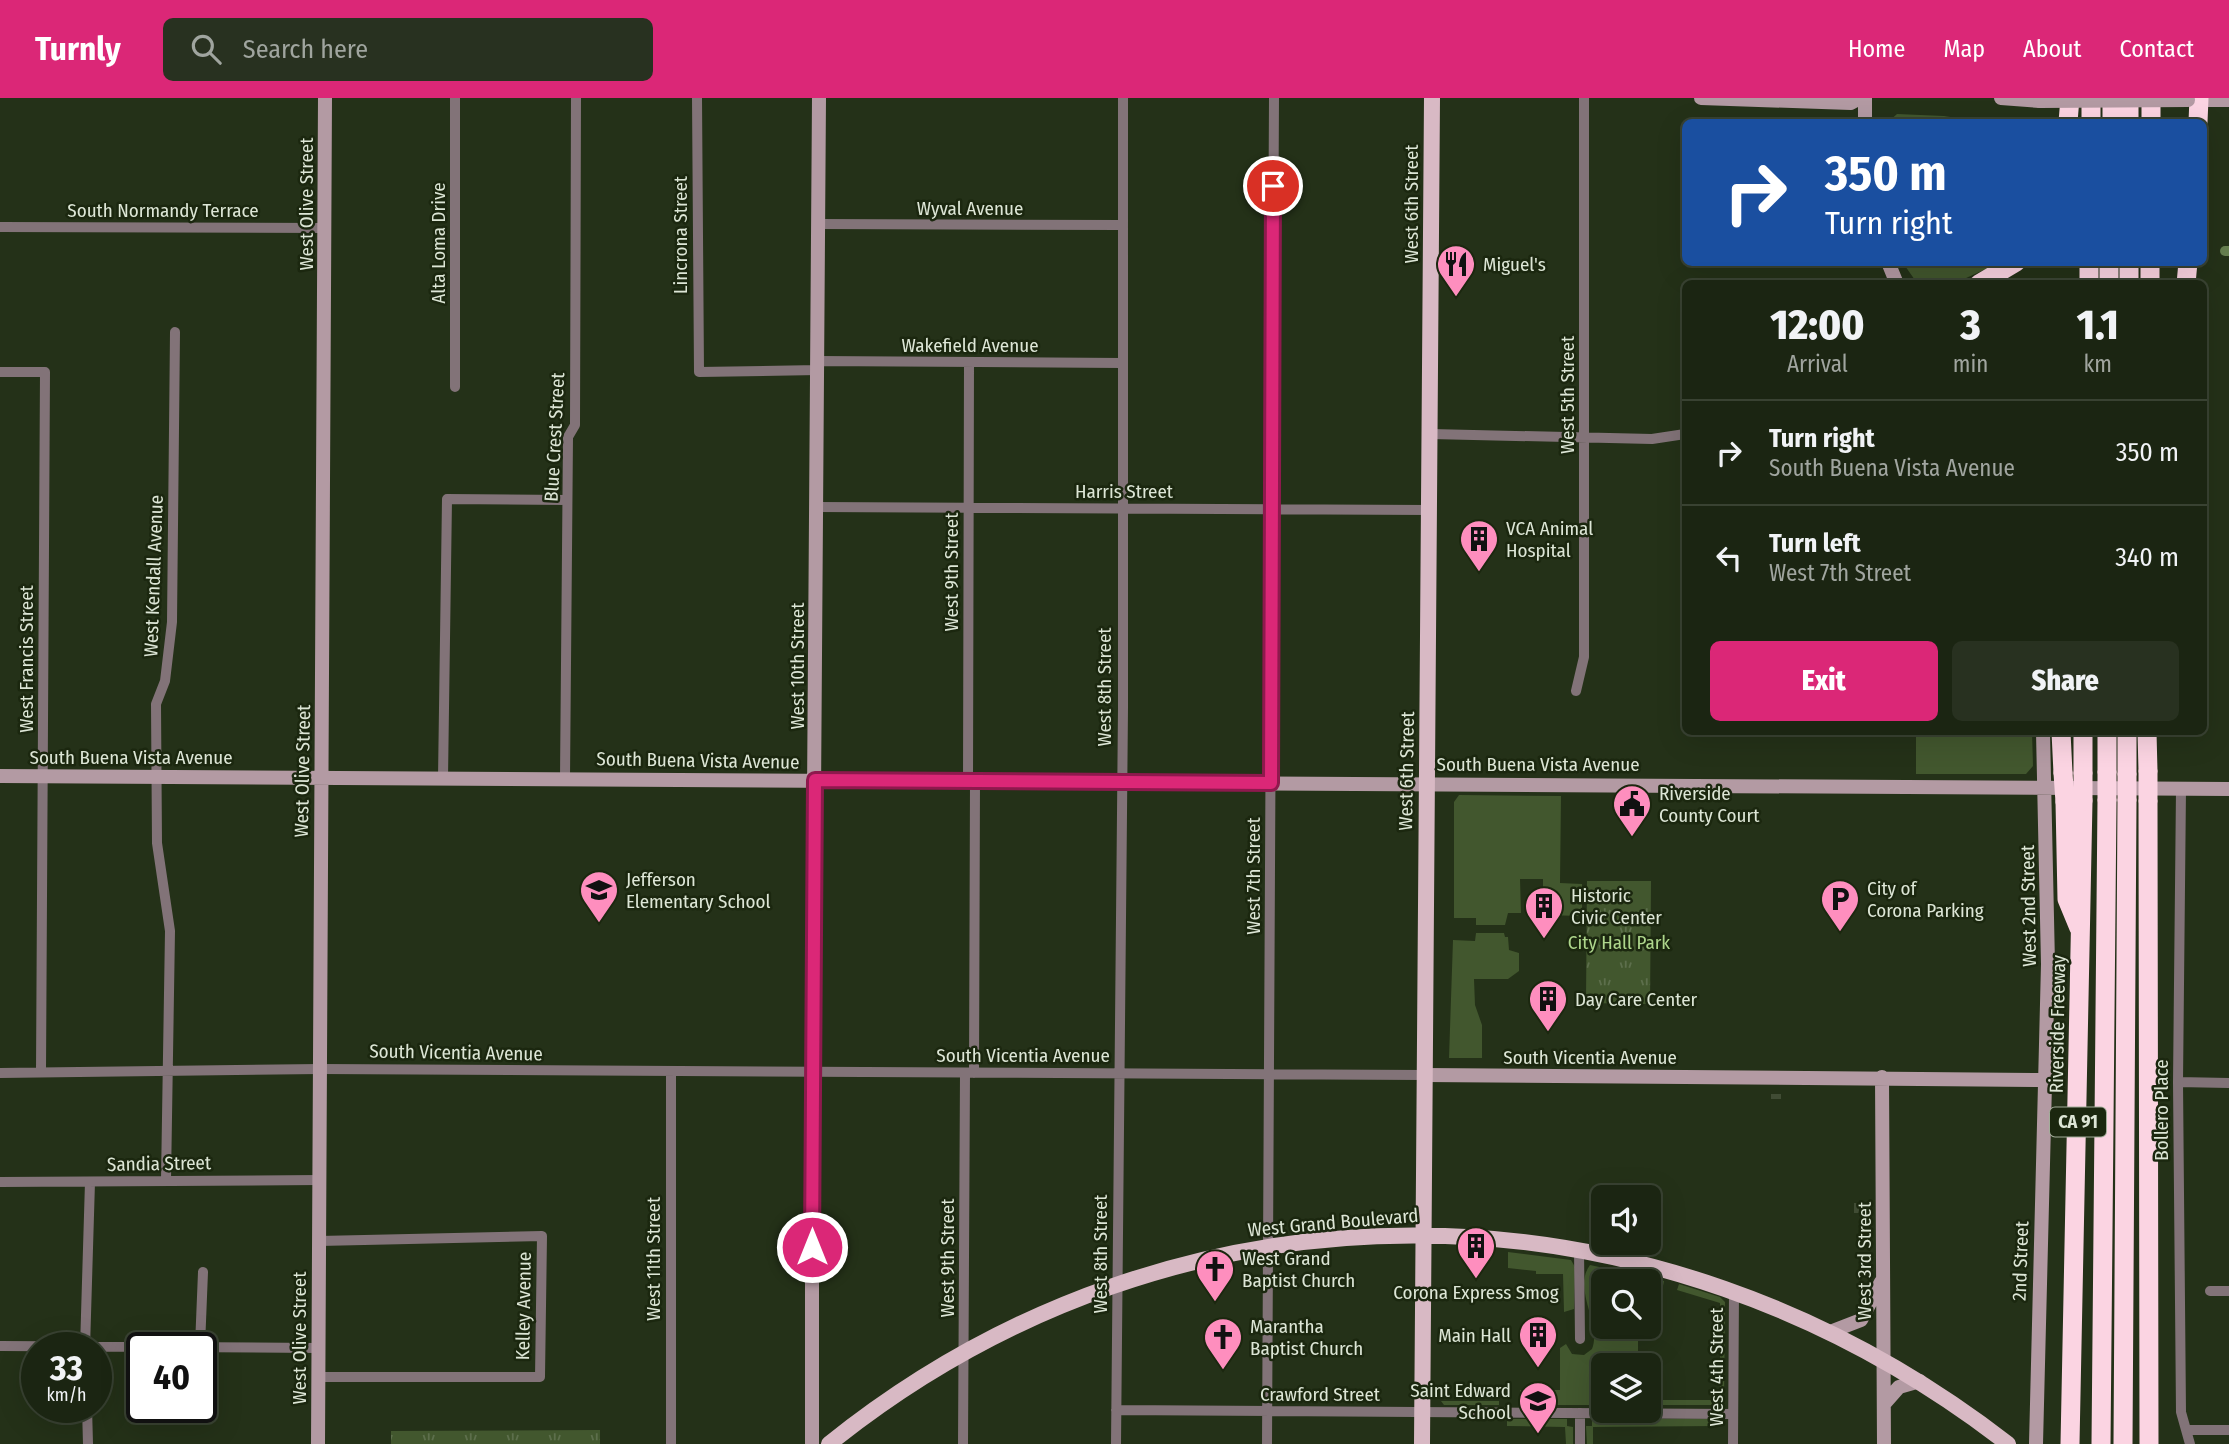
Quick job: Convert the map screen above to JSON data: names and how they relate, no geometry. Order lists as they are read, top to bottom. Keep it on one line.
{"streets":{"highway":["Riverside Freeway","CA 91"],"main road":["West 6th Street","West Grand Boulevard"],"street":["West Olive Street","Wyval Avenue","South Normandy Terrace","Lincrona Street","Alta Loma Drive","Wakefield Avenue","West 5th Street","Blue Crest Street","Harris Street","West 9th Street","West Kendall Avenue","West Francis Street","West 10th Street","West 8th Street","South Buena Vista Avenue","West 7th Street","West 2nd Street","South Vicentia Avenue","Bollero Place","Sandia Street","West 11th Street","West 3rd Street","2nd Street","Kelley Avenue","West 4th Street","Crawford Street"]},"crossings":[["West Olive Street","South Normandy Terrace"],["West Olive Street","South Buena Vista Avenue"],["West Olive Street","South Vicentia Avenue"],["West Olive Street","Sandia Street"],["West Olive Street","Kelley Avenue"],["West 6th Street","Harris Street"],["West 6th Street","South Buena Vista Avenue"],["West 6th Street","South Vicentia Avenue"],["West 6th Street","West Grand Boulevard"],["West 6th Street","Crawford Street"],["Wyval Avenue","West 10th Street"],["Wyval Avenue","West 8th Street"],["Lincrona Street","Wakefield Avenue"],["Wakefield Avenue","West 9th Street"],["Wakefield Avenue","West 10th Street"],["Wakefield Avenue","West 8th Street"],["Blue Crest Street","South Buena Vista Avenue"],["Harris Street","West 9th Street"],["Harris Street","West 10th Street"],["Harris Street","West 8th Street"],["Harris Street","West 7th Street"],["West 9th Street","South Buena Vista Avenue"],["West 9th Street","South Vicentia Avenue"],["West 9th Street","West Grand Boulevard"],["West Kendall Avenue","South Buena Vista Avenue"],["West Kendall Avenue","South Vicentia Avenue"],["West Kendall Avenue","Sandia Street"],["West Francis Street","South Buena Vista Avenue"],["West Francis Street","South Vicentia Avenue"],["West 10th Street","South Buena Vista Avenue"],["West 10th Street","South Vicentia Avenue"],["West 8th Street","South Buena Vista Avenue"],["West 8th Street","South Vicentia Avenue"],["West 8th Street","West Grand Boulevard"],["West 8th Street","Crawford Street"],["South Buena Vista Avenue","West 7th Street"],["South Buena Vista Avenue","West 2nd Street"],["South Buena Vista Avenue","Bollero Place"],["West 7th Street","South Vicentia Avenue"],["West 7th Street","West Grand Boulevard"],["West 7th Street","Crawford Street"],["West 2nd Street","South Vicentia Avenue"],["West 2nd Street","2nd Street"],["South Vicentia Avenue","West 11th Street"],["South Vicentia Avenue","West 3rd Street"],["South Vicentia Avenue","2nd Street"],["West Grand Boulevard","West 3rd Street"],["West Grand Boulevard","West 4th Street"],["West 4th Street","Crawford Street"]],"parks":["City Hall Park"],"places":{"restaurant":["Miguel's"],"building":["VCA Animal Hospital","Historic Civic Center","Day Care Center","Corona Express Smog","Main Hall"],"public building":["Riverside County Court"],"school or university":["Jefferson Elementary School","Saint Edward School"],"parking":["City of Corona Parking"],"church":["West Grand Baptist Church","Marantha Baptist Church"]},"page":{"header":"Turnly","search":"Search here","nav":["Home","Map","About","Contact"],"turn":["350 m","Turn right"],"eta":["12:00","Arrival","3","min","1.1","km"],"list":[{"name":"Turn right","note":"South Buena Vista Avenue","value":"350 m"},{"name":"Turn left","note":"West 7th Street","value":"340 m"}],"buttons":["Exit","Share"],"speed":"33 km/h","limit":"40"}}
